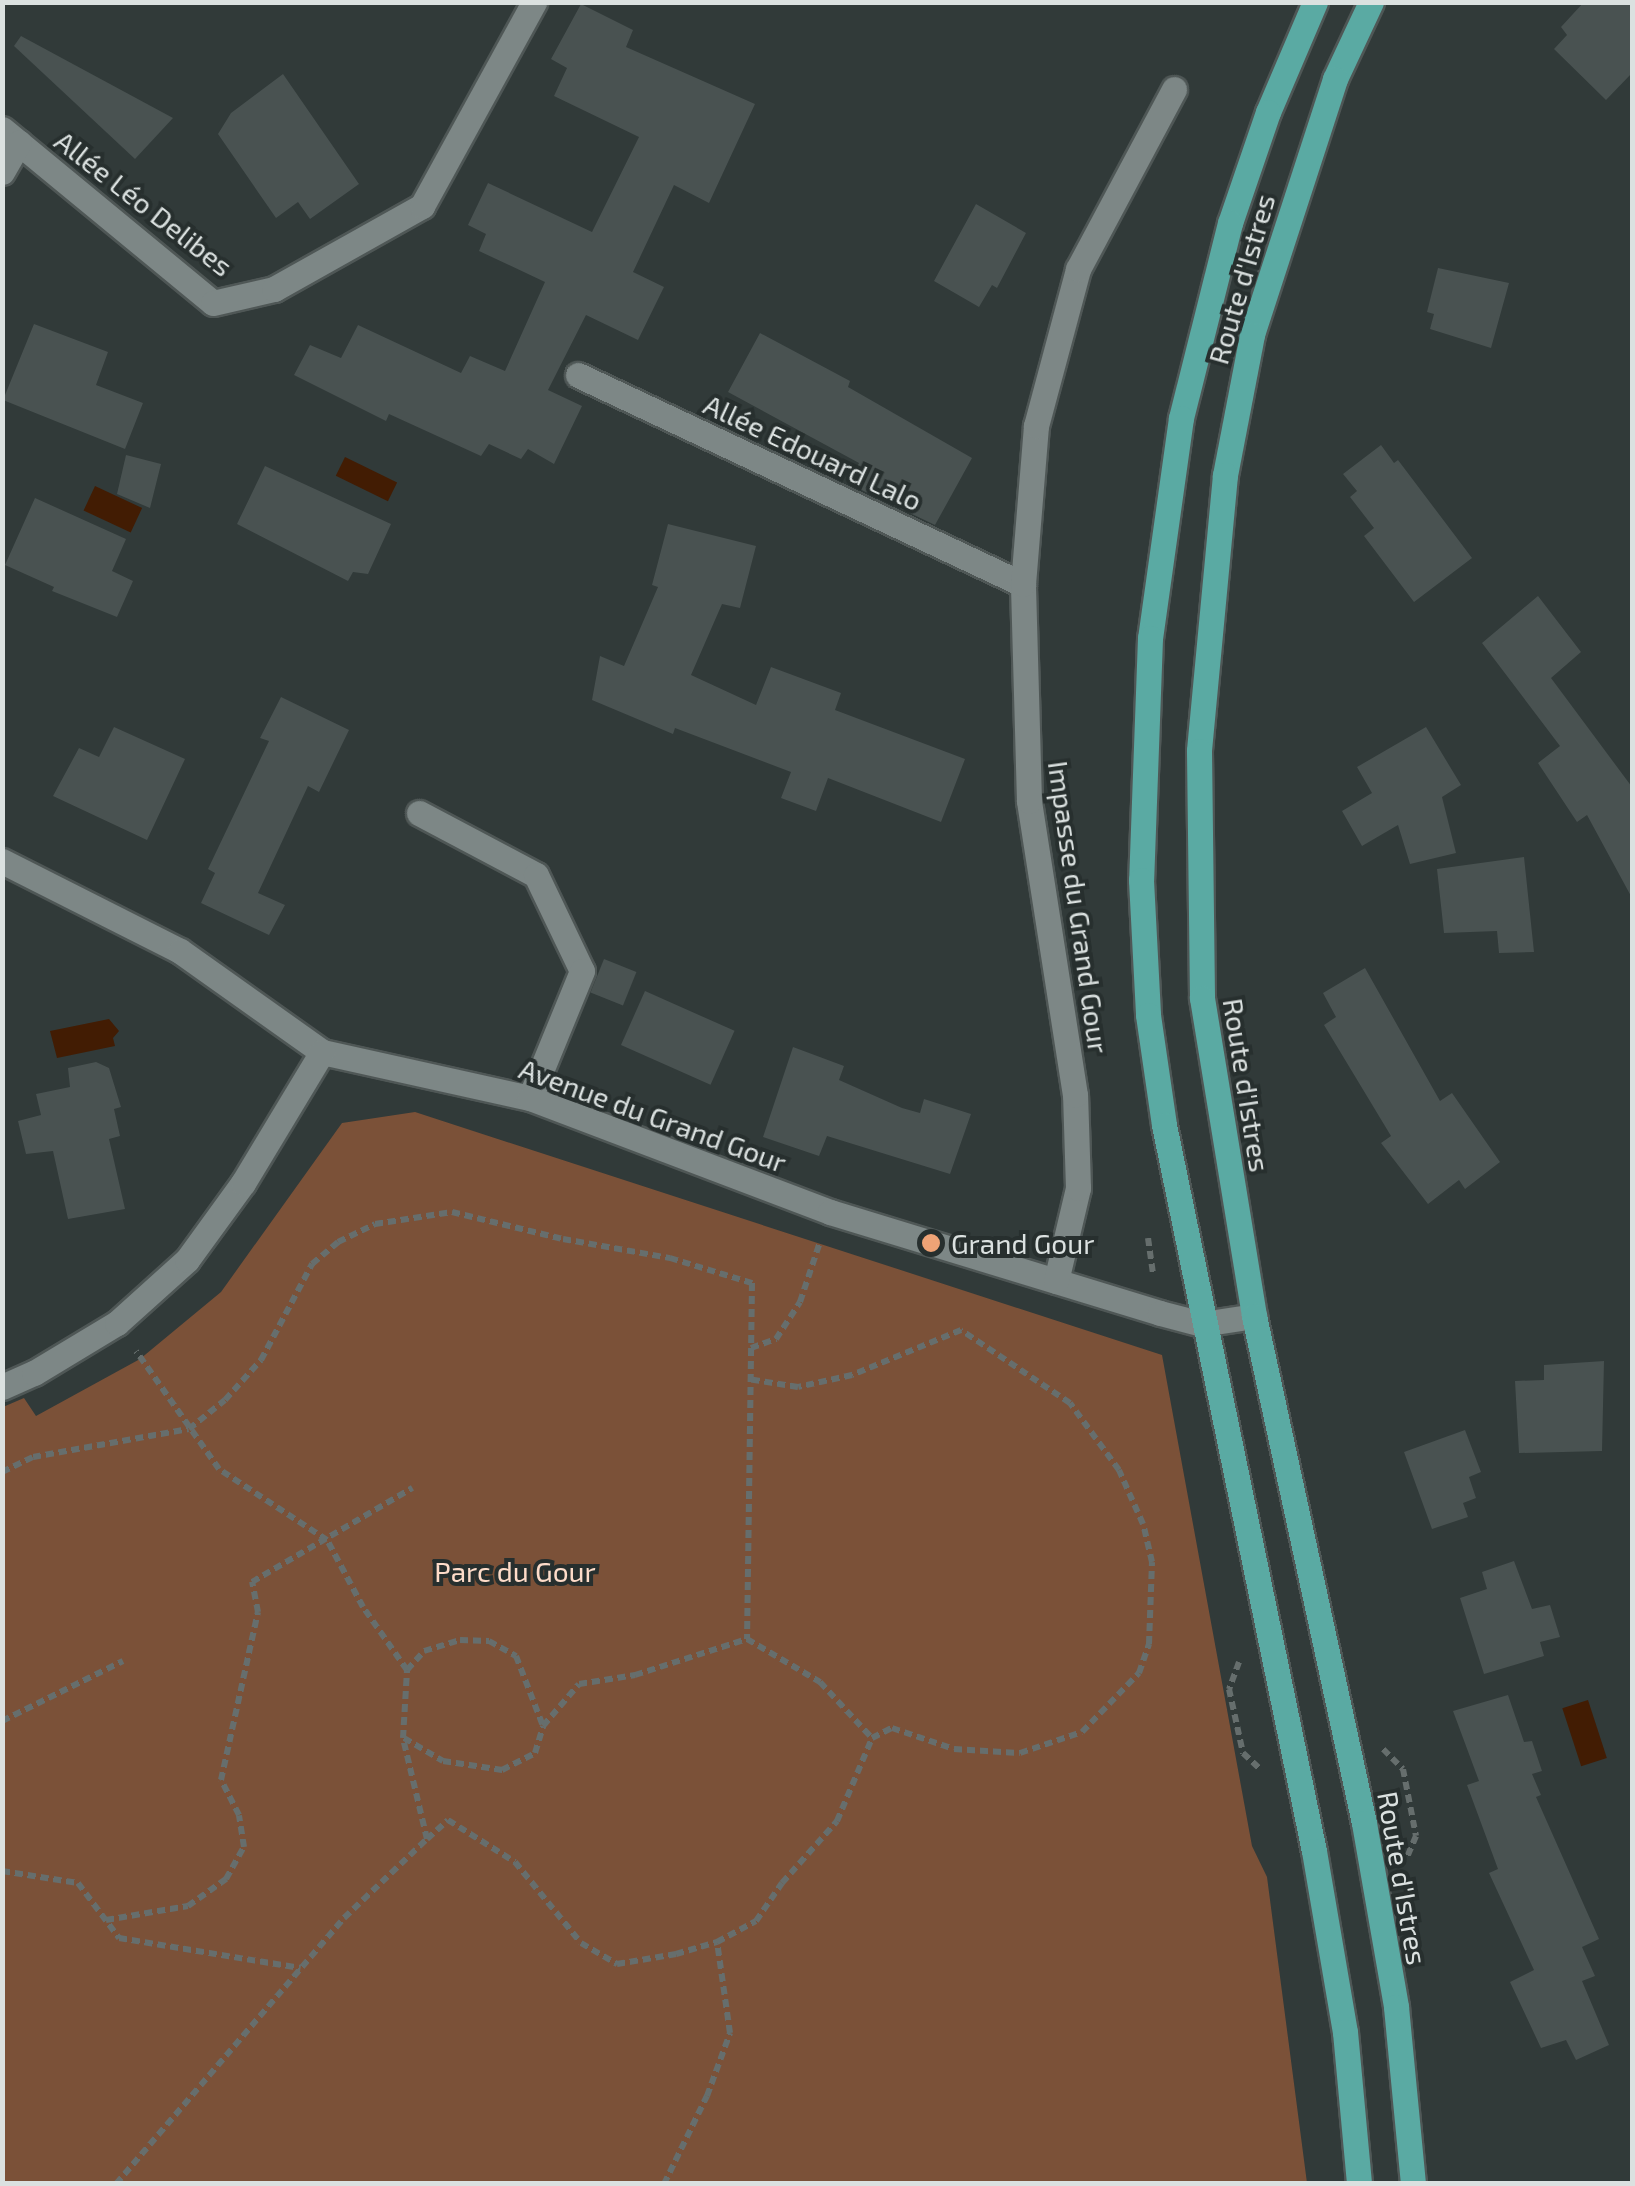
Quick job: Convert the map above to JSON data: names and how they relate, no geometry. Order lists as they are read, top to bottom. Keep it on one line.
{"streets":{"main road":["Route d'Istres"],"street":["Allée Léo Delibes","Allée Edouard Lalo","Impasse du Grand Gour","Avenue du Grand Gour"]},"crossings":[["Route d'Istres","Avenue du Grand Gour"],["Allée Edouard Lalo","Impasse du Grand Gour"],["Impasse du Grand Gour","Avenue du Grand Gour"]],"parks":["Parc du Gour"],"places":["Grand Gour"]}
